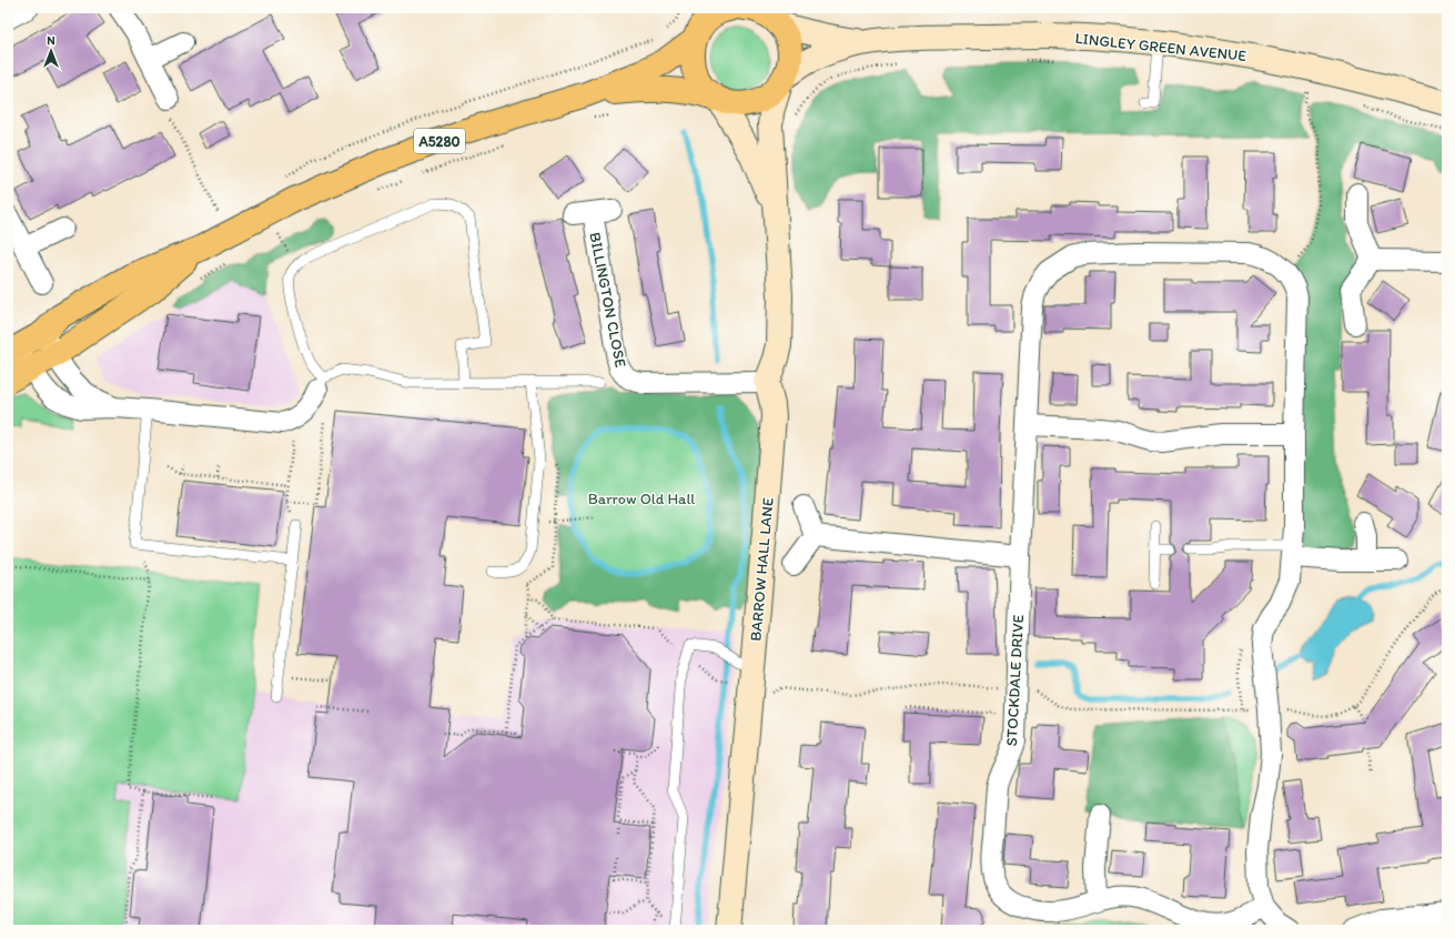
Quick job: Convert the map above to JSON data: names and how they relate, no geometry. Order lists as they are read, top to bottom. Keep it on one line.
{"streets":{"main road":["A5280"],"street":["LINGLEY GREEN AVENUE","BILLINGTON CLOSE","BARROW HALL LANE","STOCKDALE DRIVE"]},"crossings":[["LINGLEY GREEN AVENUE","A5280"],["BILLINGTON CLOSE","BARROW HALL LANE"]],"parks":["Barrow Old Hall"],"north":"top"}
